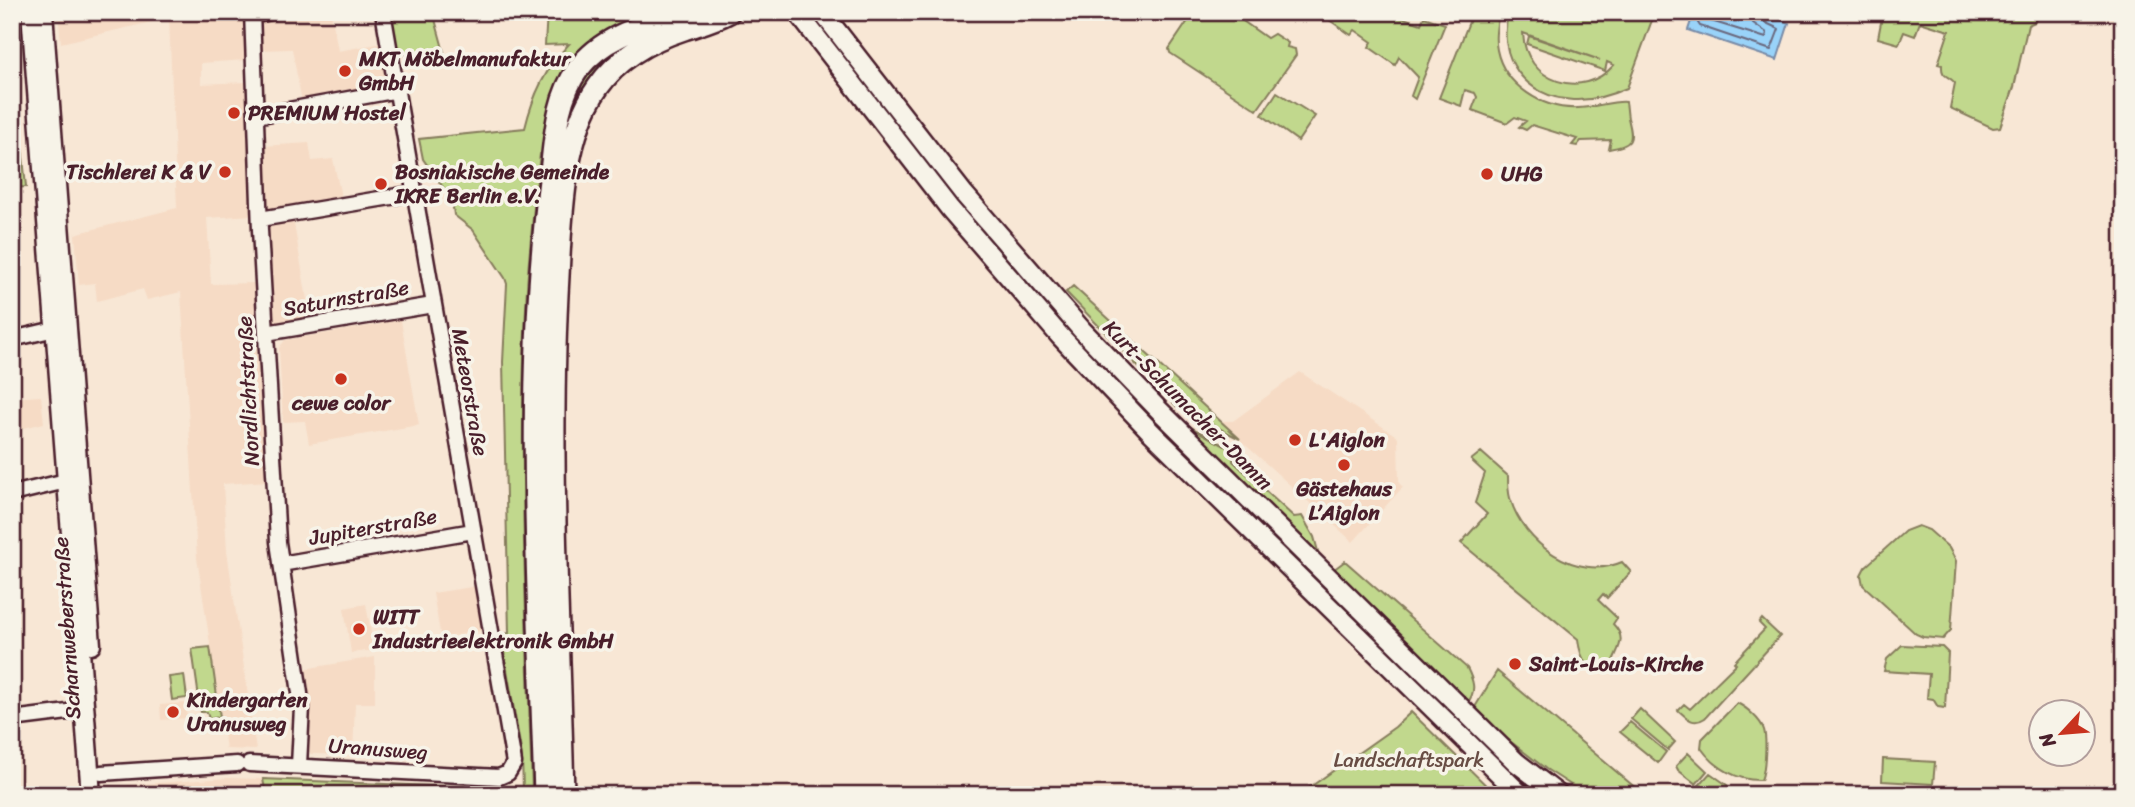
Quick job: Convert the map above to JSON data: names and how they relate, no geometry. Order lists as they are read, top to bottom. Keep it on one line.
{"streets":{"main road":["Kurt-Schumacher-Damm","Scharnweberstraße"],"street":["Saturnstraße","Nordlichtstraße","Meteorstraße","Jupiterstraße","Uranusweg"]},"crossings":[["Saturnstraße","Nordlichtstraße"],["Saturnstraße","Meteorstraße"],["Nordlichtstraße","Jupiterstraße"],["Nordlichtstraße","Uranusweg"],["Meteorstraße","Jupiterstraße"],["Meteorstraße","Uranusweg"],["Scharnweberstraße","Uranusweg"]],"parks":["Landschaftspark"],"places":["MKT Möbelmanufaktur GmbH","PREMIUM Hostel","Tischlerei K & V","UHG","Bosniakische Gemeinde IKRE Berlin e.V.","cewe color","L'Aiglon","Gästehaus L’Aiglon","WITT Industrieelektronik GmbH","Saint-Louis-Kirche","Kindergarten Uranusweg"],"north":"bottom left"}
